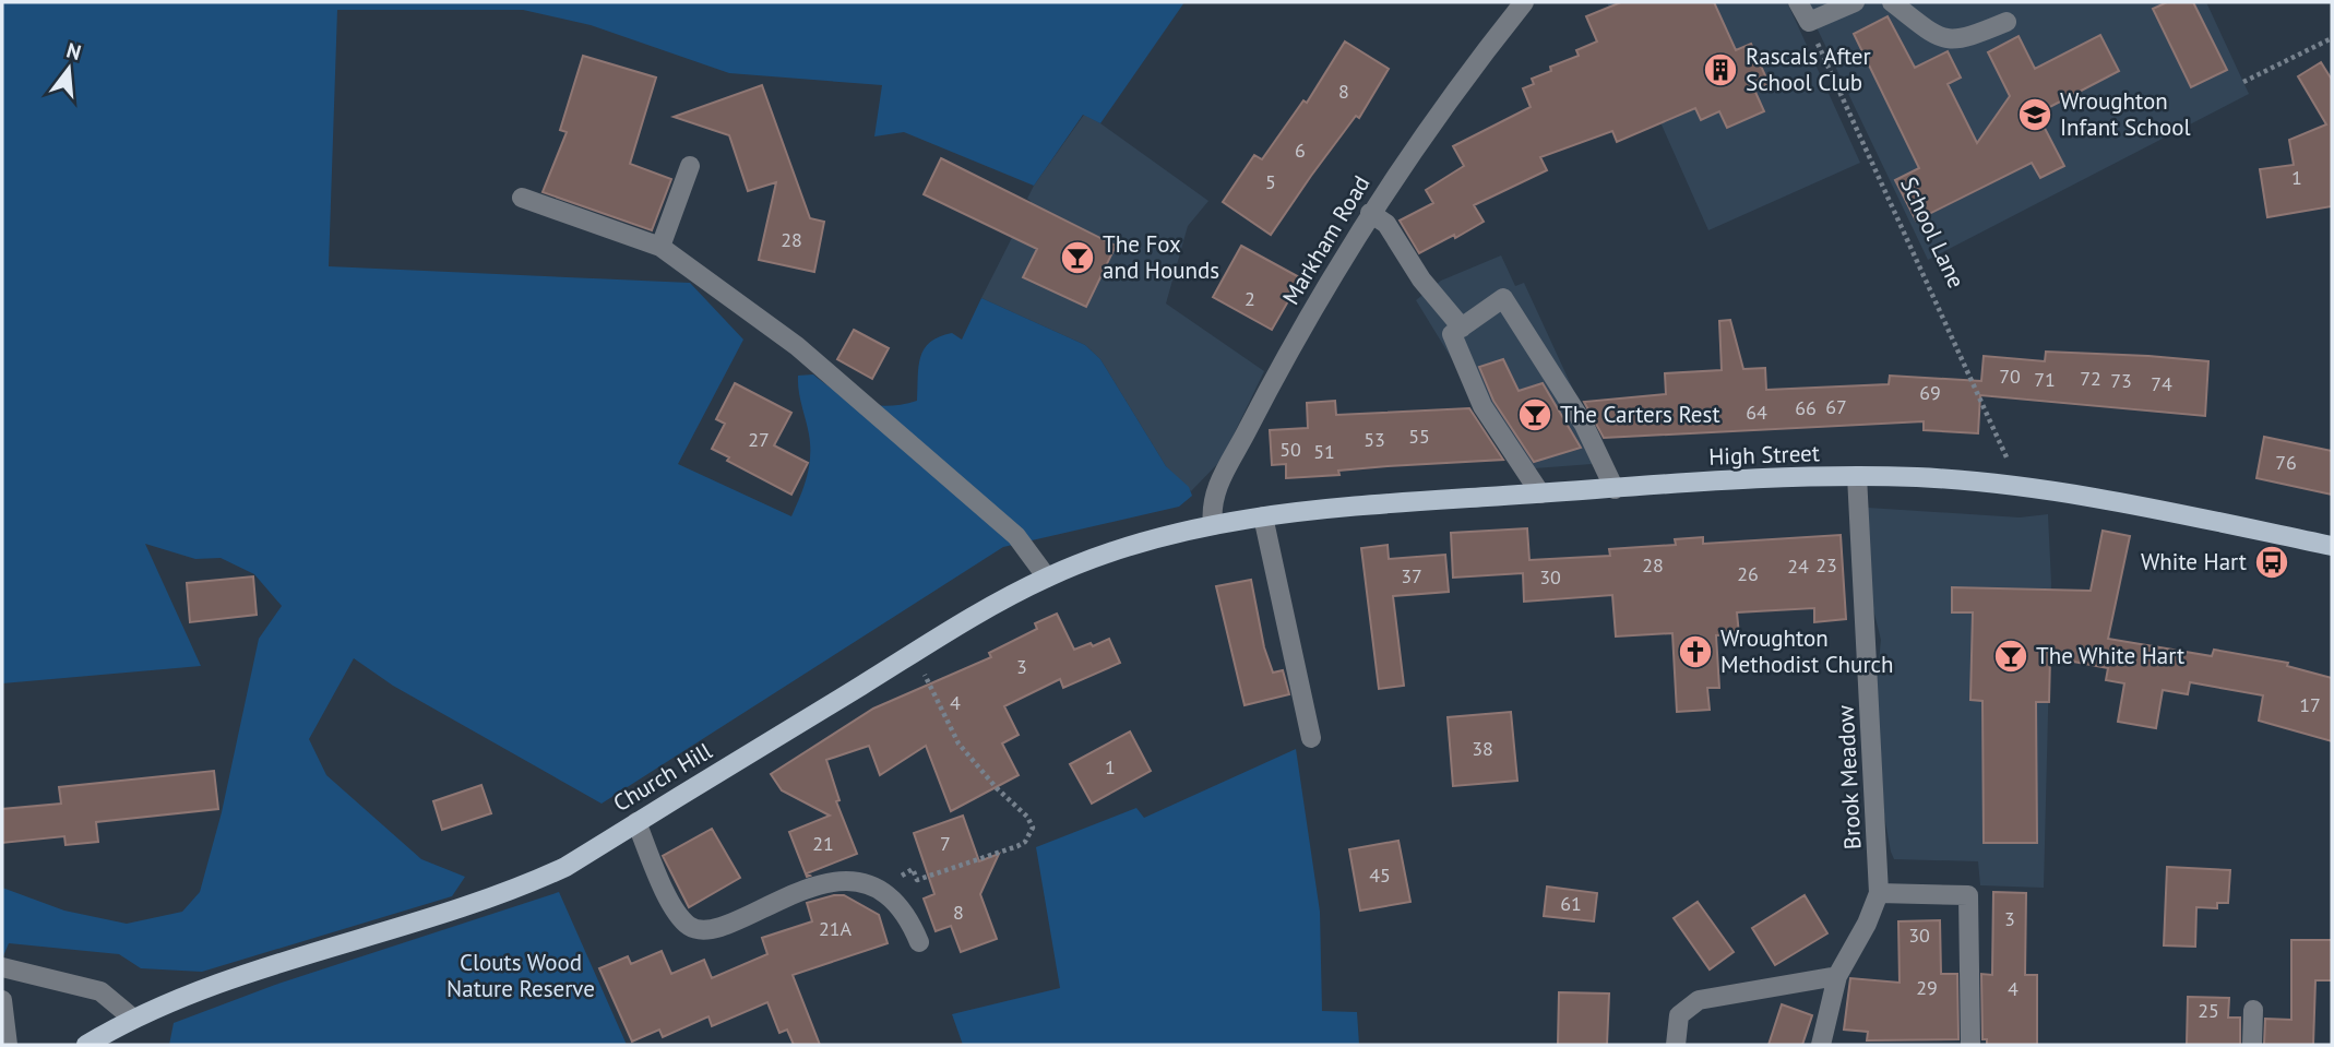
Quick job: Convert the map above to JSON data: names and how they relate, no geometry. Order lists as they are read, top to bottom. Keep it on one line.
{"streets":{"main road":["High Street","Church Hill"],"street":["Markham Road","Brook Meadow"],"path":["School Lane"]},"crossings":[["School Lane","High Street"],["Markham Road","High Street"],["Markham Road","Church Hill"],["High Street","Church Hill"],["High Street","Brook Meadow"]],"parks":["Clouts Wood Nature Reserve"],"places":{"building":["Rascals After School Club"],"school or university":["Wroughton Infant School"],"bar":["The Fox and Hounds","The Carters Rest","The White Hart"],"bus stop":["White Hart"],"church":["Wroughton Methodist Church"]},"house_numbers":["8","6","1","5","28","2","70","72","71","73","74","69","67","66","64","55","27","53","50","51","76","28","23","24","26","37","30","3","4","17","38","1","21","7","45","61","8","3","21A","30","29","4","25"],"north":"top"}
